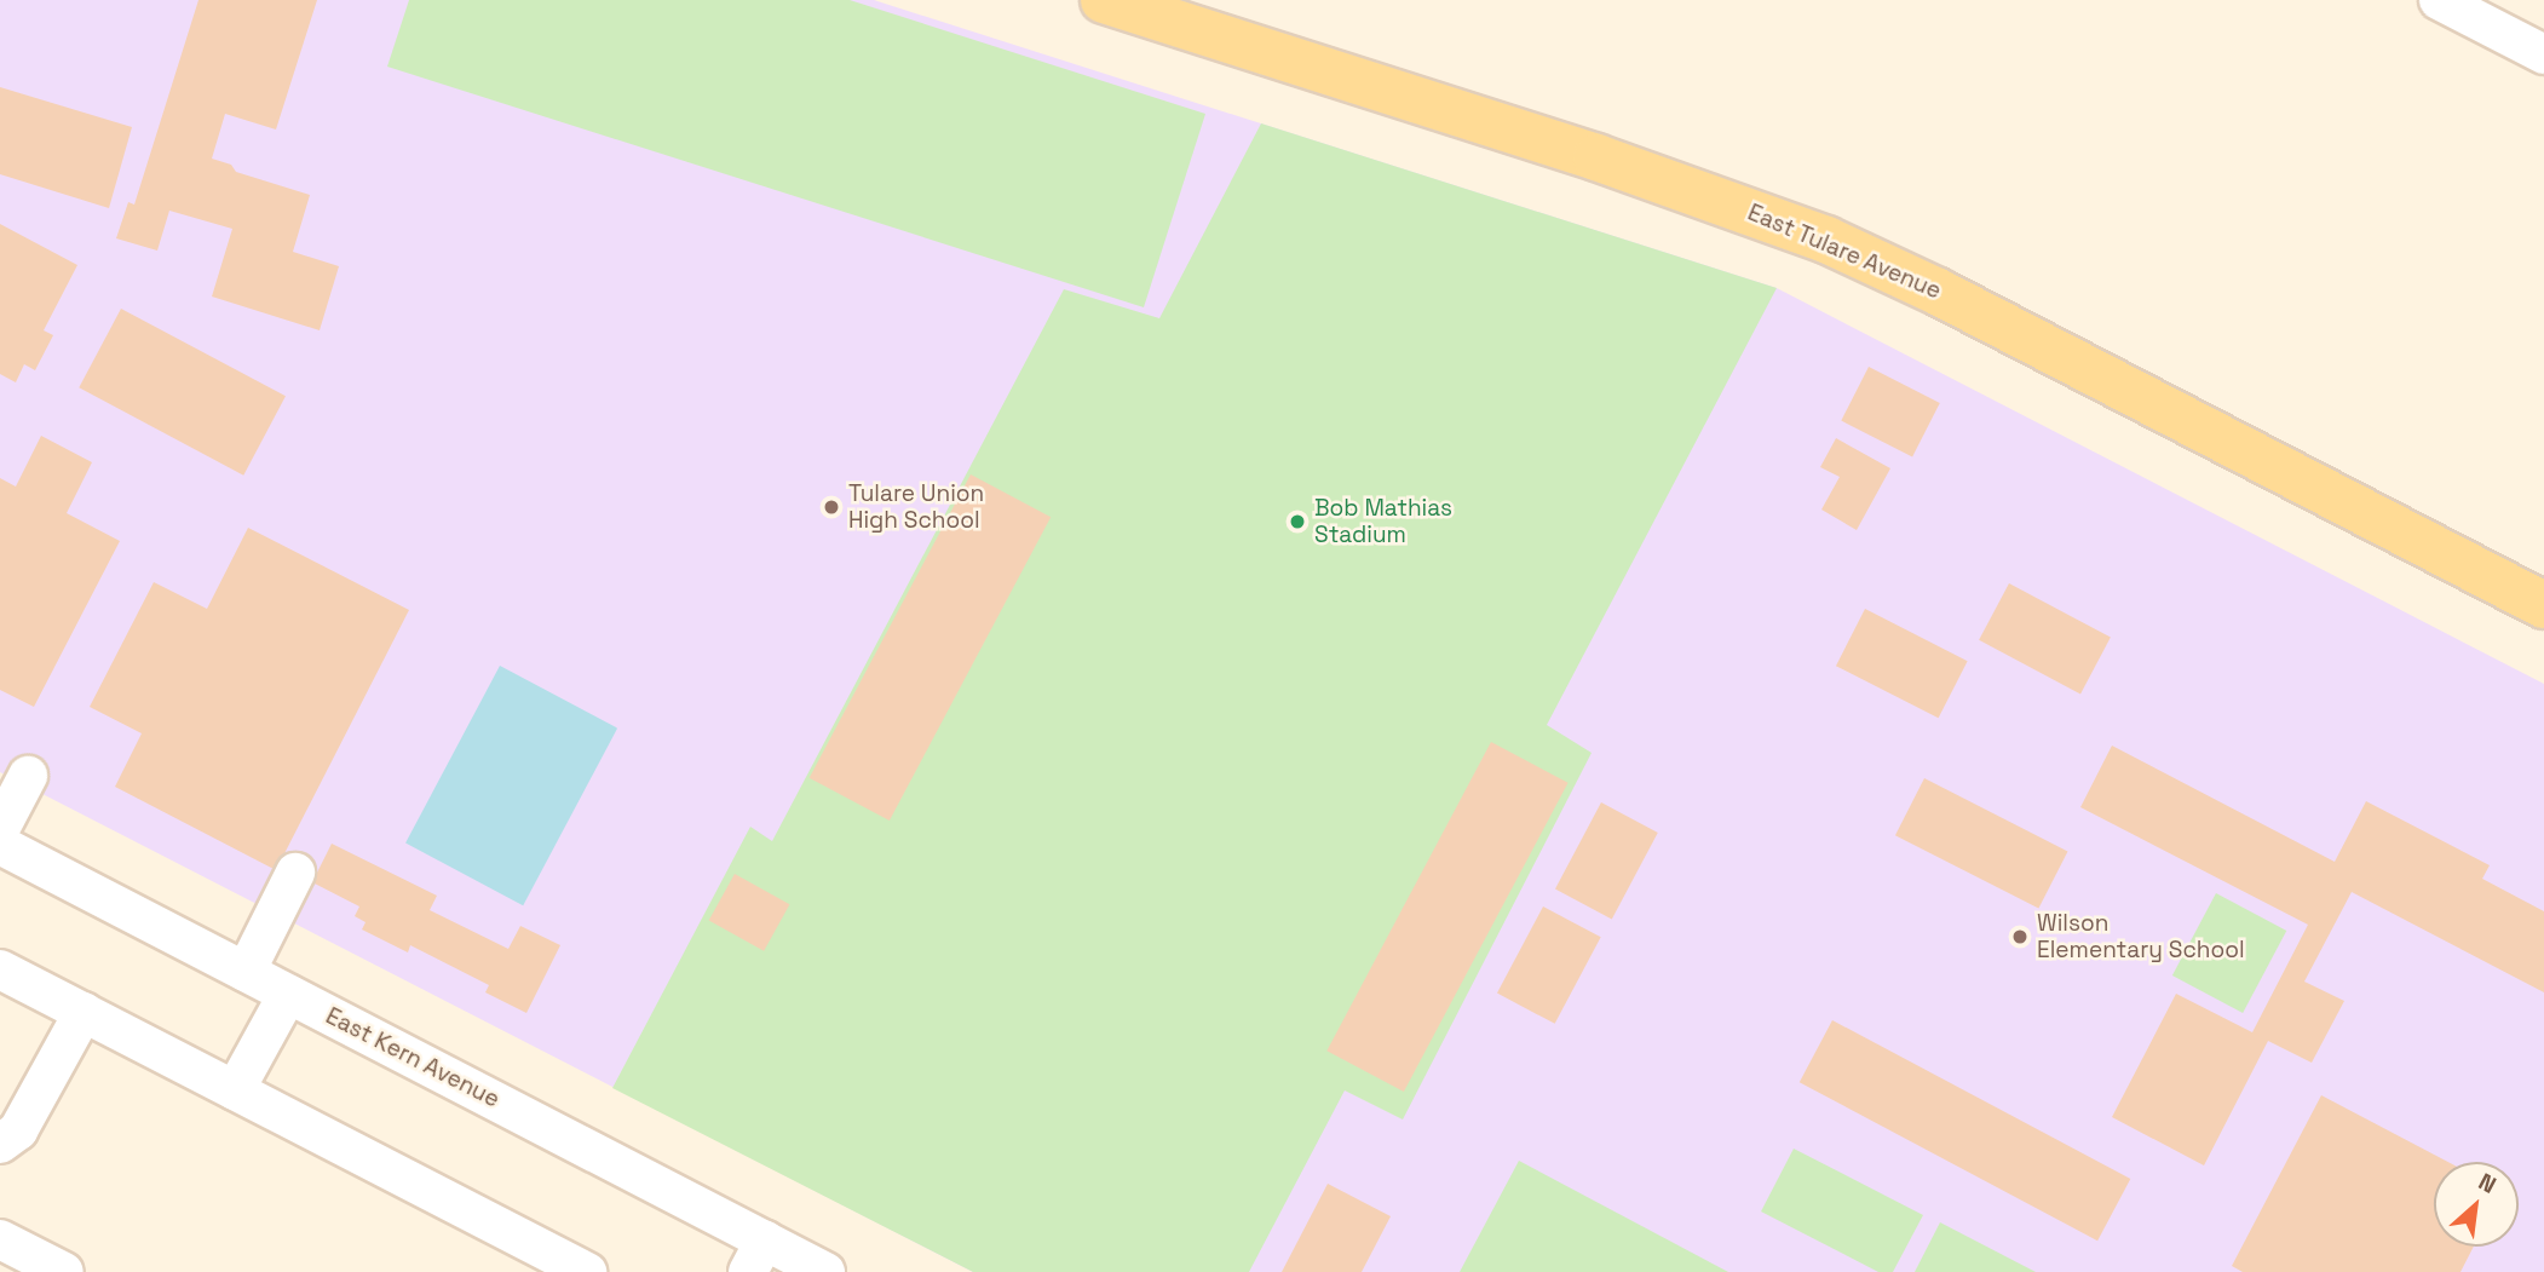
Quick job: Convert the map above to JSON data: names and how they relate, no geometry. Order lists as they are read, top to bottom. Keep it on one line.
{"streets":{"main road":["East Tulare Avenue"],"street":["East Kern Avenue"]},"places":["Tulare Union High School","Bob Mathias Stadium","Wilson Elementary School"],"north":"top right"}
